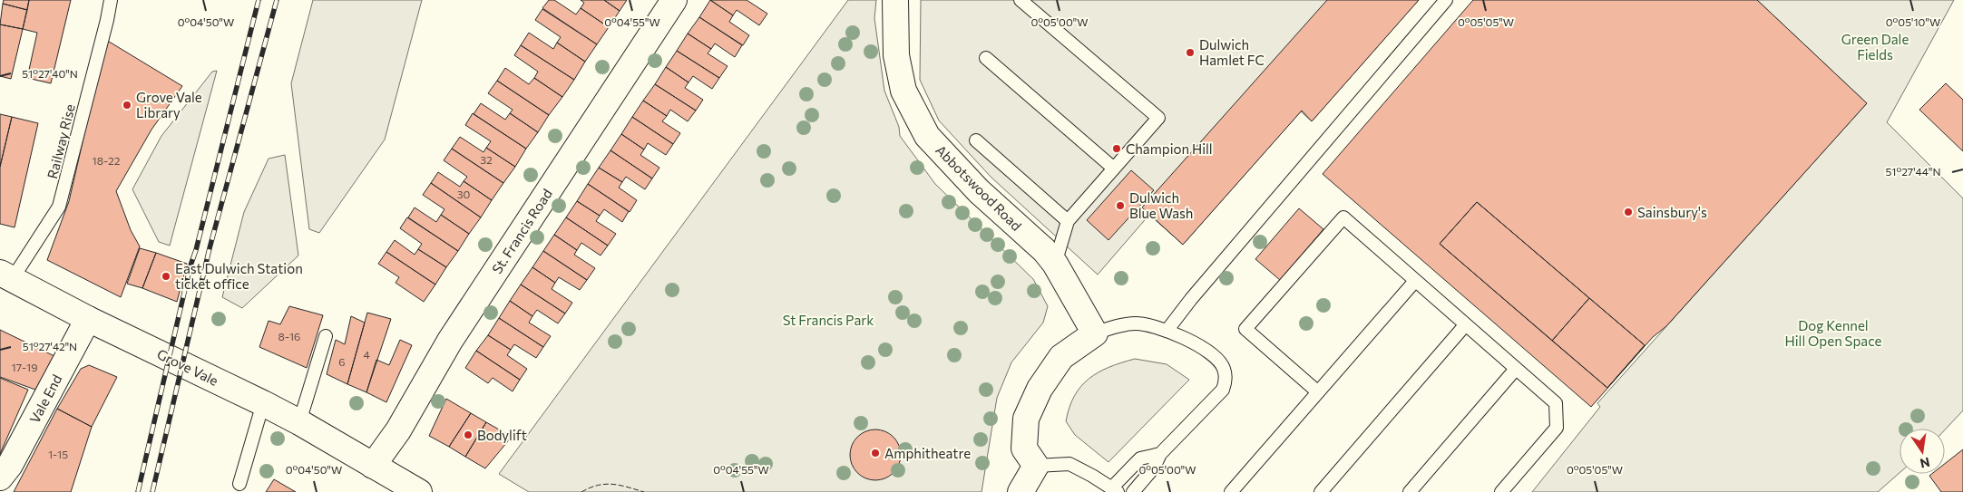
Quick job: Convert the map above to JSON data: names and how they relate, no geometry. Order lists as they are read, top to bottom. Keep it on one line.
{"streets":{"street":["Abbotswood Road","St. Francis Road","Grove Vale","Vale End"],"lane":["Railway Rise"]},"crossings":[["Railway Rise","Grove Vale"],["St. Francis Road","Grove Vale"],["Grove Vale","Vale End"]],"parks":["Green Dale Fields","St Francis Park","Dog Kennel Hill Open Space"],"places":["Dulwich Hamlet FC","Grove Vale Library","Champion Hill","Dulwich Blue Wash","Sainsbury's","East Dulwich Station ticket office","Bodylift","Amphitheatre"],"house_numbers":["32","18-22","30","8-16","4","6","17-19","1-15"],"north":"bottom","coordinates":["0°04'50\"W","0°04'55\"W","0°05'00\"W","0°05'05\"W","0°05'10\"W","51°27'40\"N","51°27'44\"N","51°27'42\"N"]}
